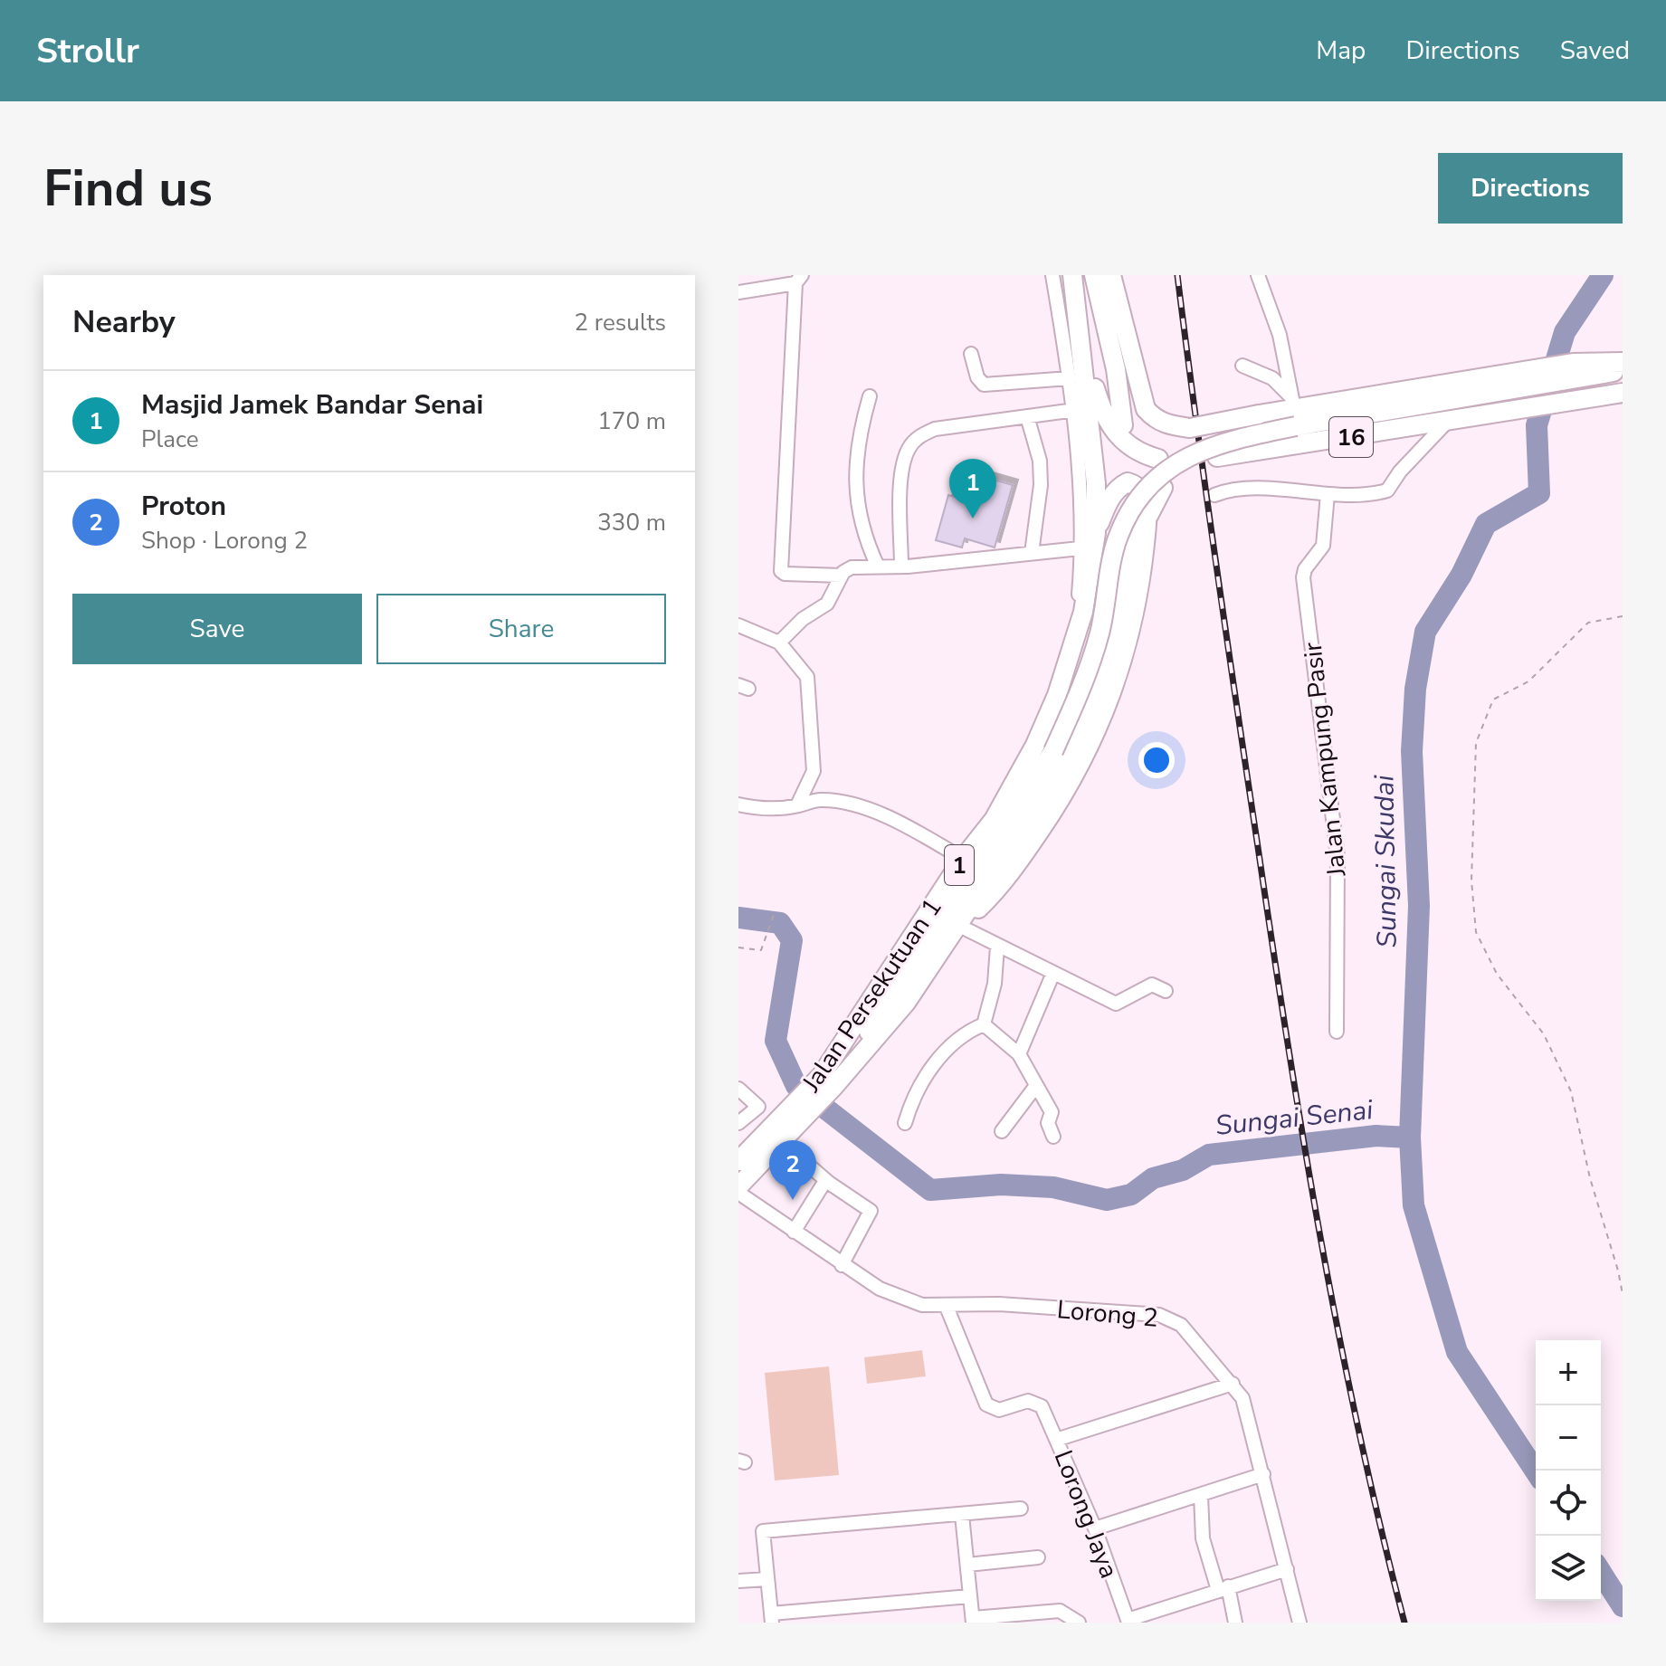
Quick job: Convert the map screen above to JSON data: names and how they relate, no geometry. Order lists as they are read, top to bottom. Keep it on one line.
{"streets":{"highway":["16","1","Jalan Persekutuan 1"],"street":["Jalan Kampung Pasir","Lorong 2","Lorong Jaya"]},"crossings":[["Lorong 2","Lorong Jaya"]],"water":["Sungai Skudai","Sungai Senai"],"page":{"header":"Strollr","nav":["Map","Directions","Saved"],"buttons":["Directions",["Save","Share"]],"title":"Find us","heading":["Nearby","2 results"],"list":[{"mark":"1","name":"Masjid Jamek Bandar Senai","note":"Place","value":"170 m"},{"mark":"2","name":"Proton","note":"Shop · Lorong 2","value":"330 m"}],"pins":["1","2"],"map_buttons":["+","−"]}}
